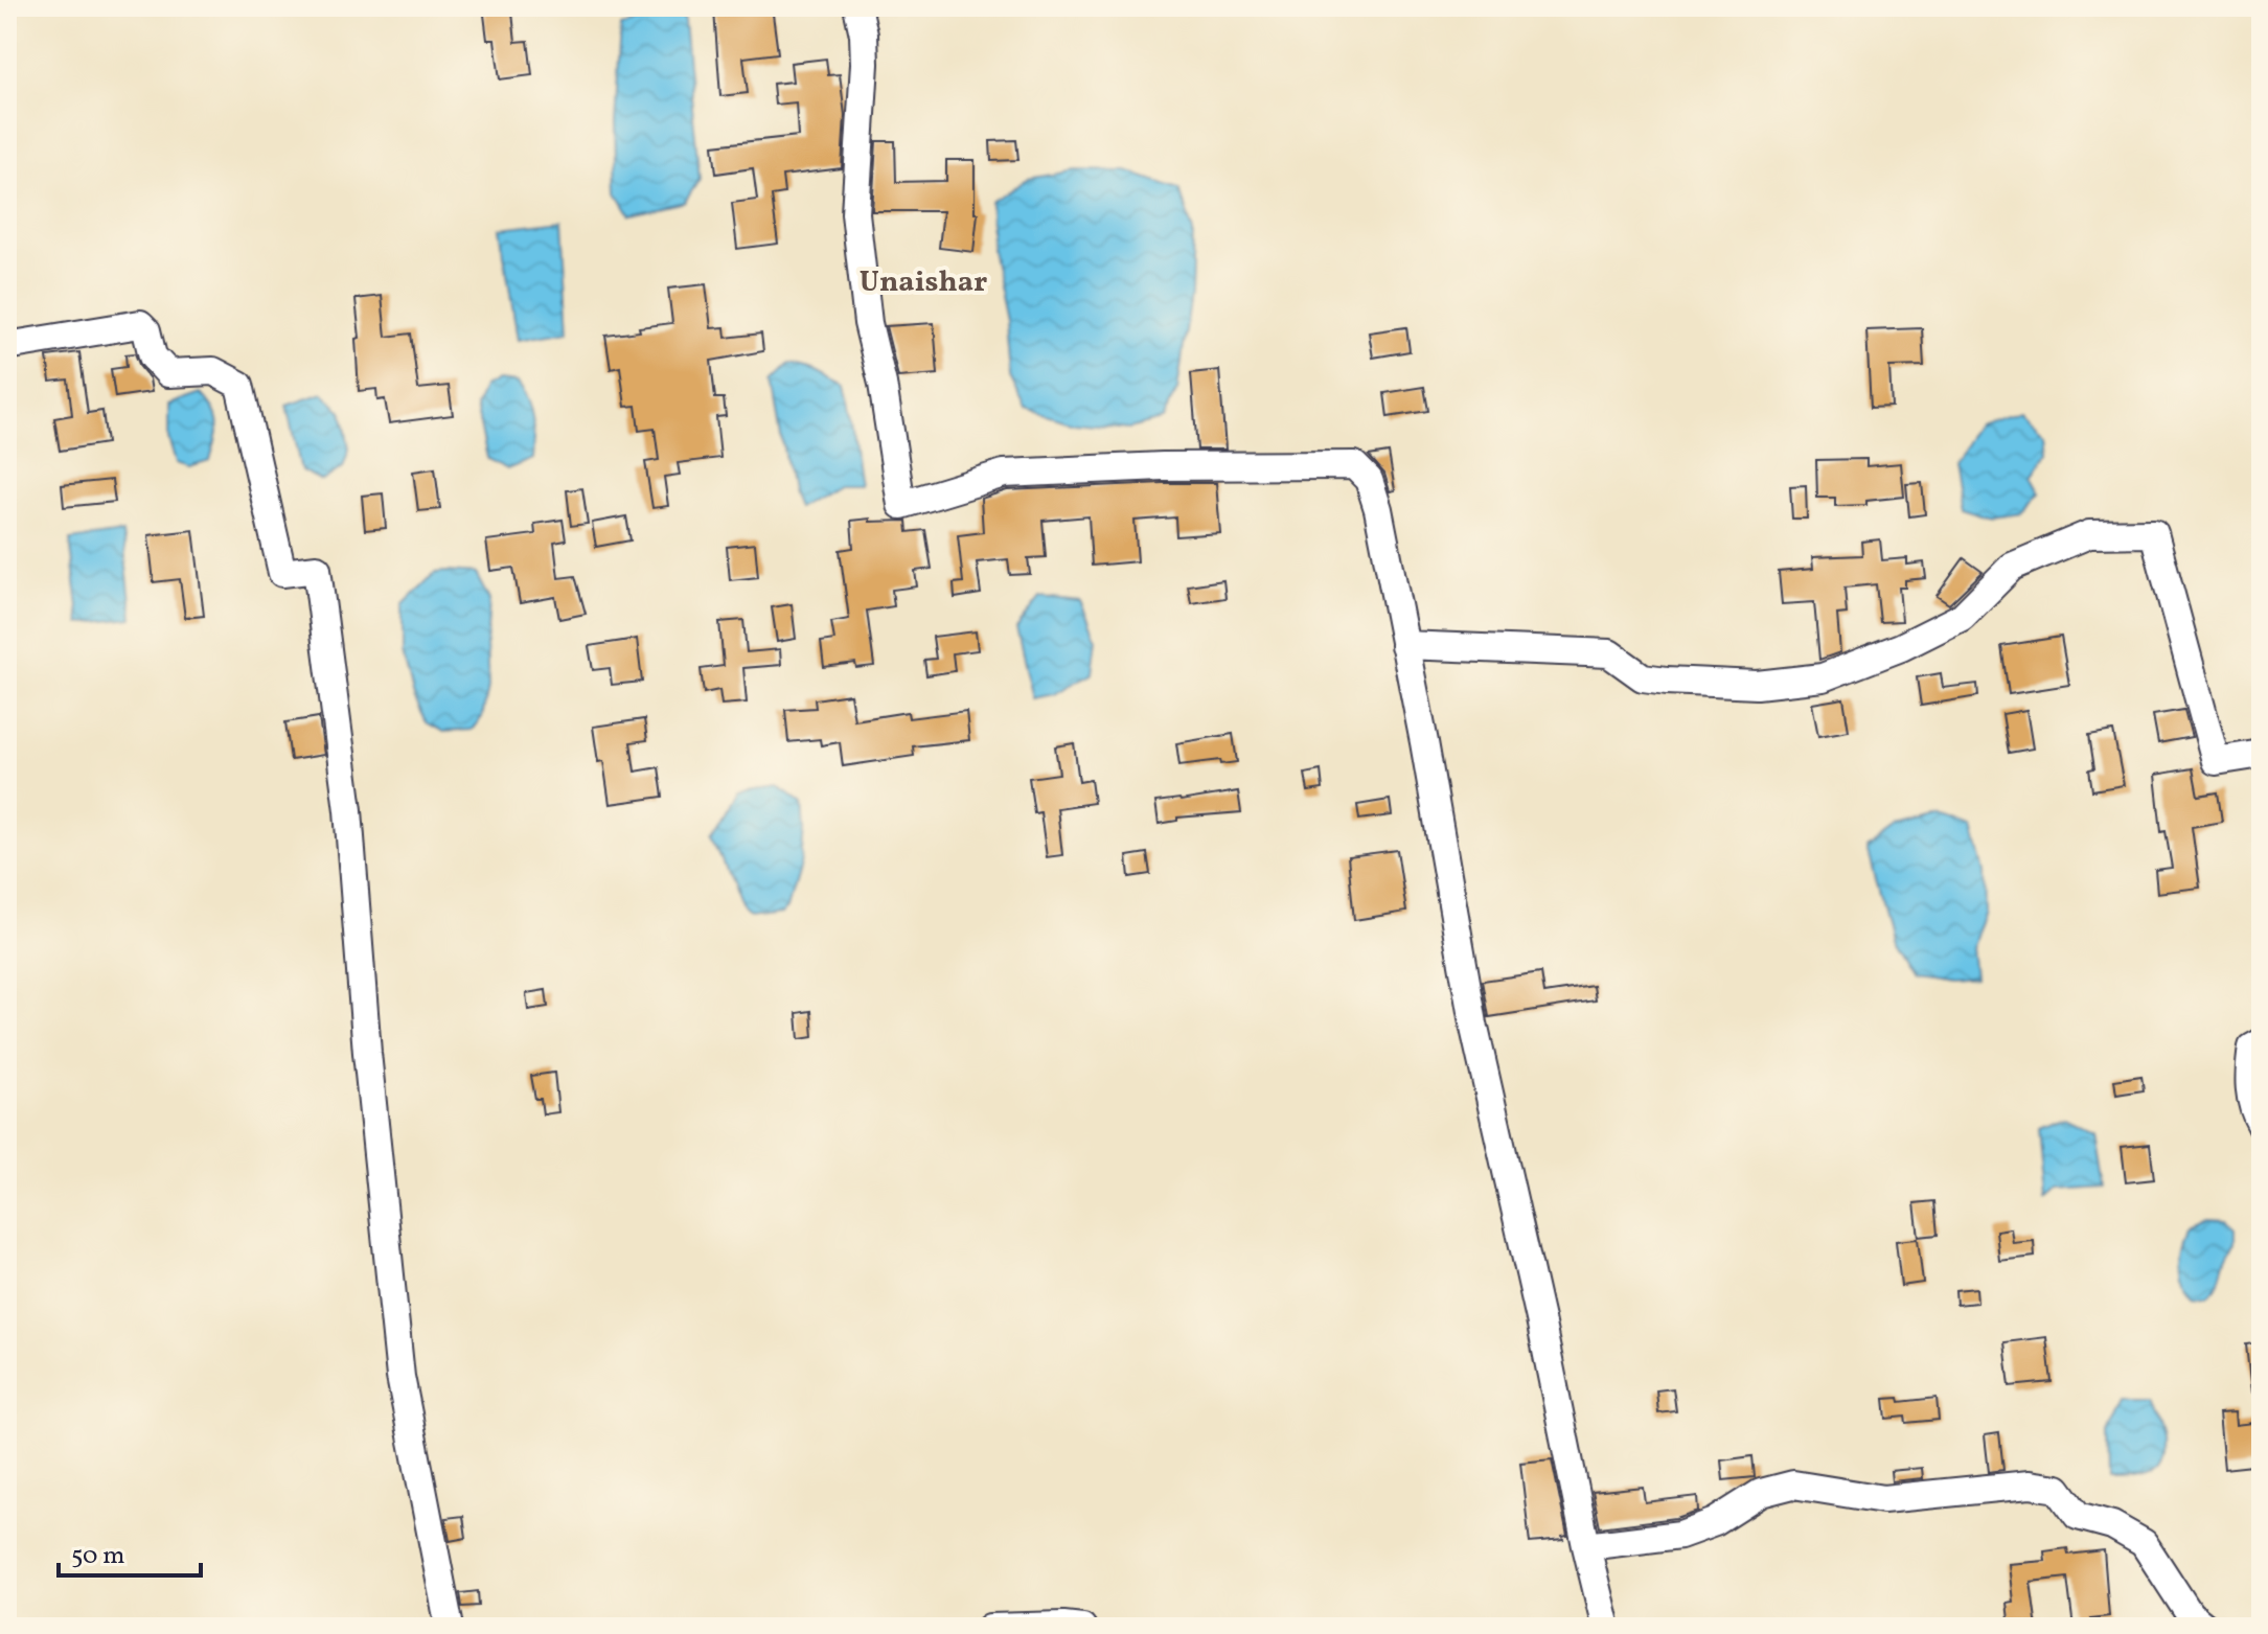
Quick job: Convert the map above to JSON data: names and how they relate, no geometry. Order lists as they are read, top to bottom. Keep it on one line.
{"districts":["Unaishar"],"scale_bar":"50 m"}
